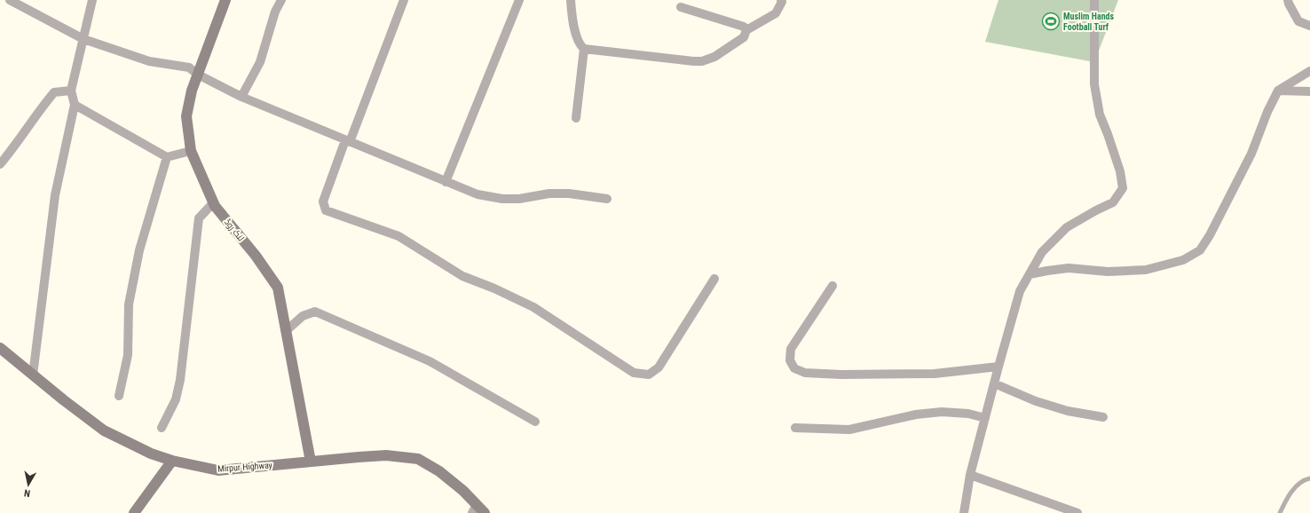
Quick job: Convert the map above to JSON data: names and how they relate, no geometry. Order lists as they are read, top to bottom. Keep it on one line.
{"streets":{"main road":["لنک روڈ","Mirpur Highway"]},"crossings":[["لنک روڈ","Mirpur Highway"]],"places":{"sports":["Muslim Hands Football Turf"]},"north":"bottom"}
